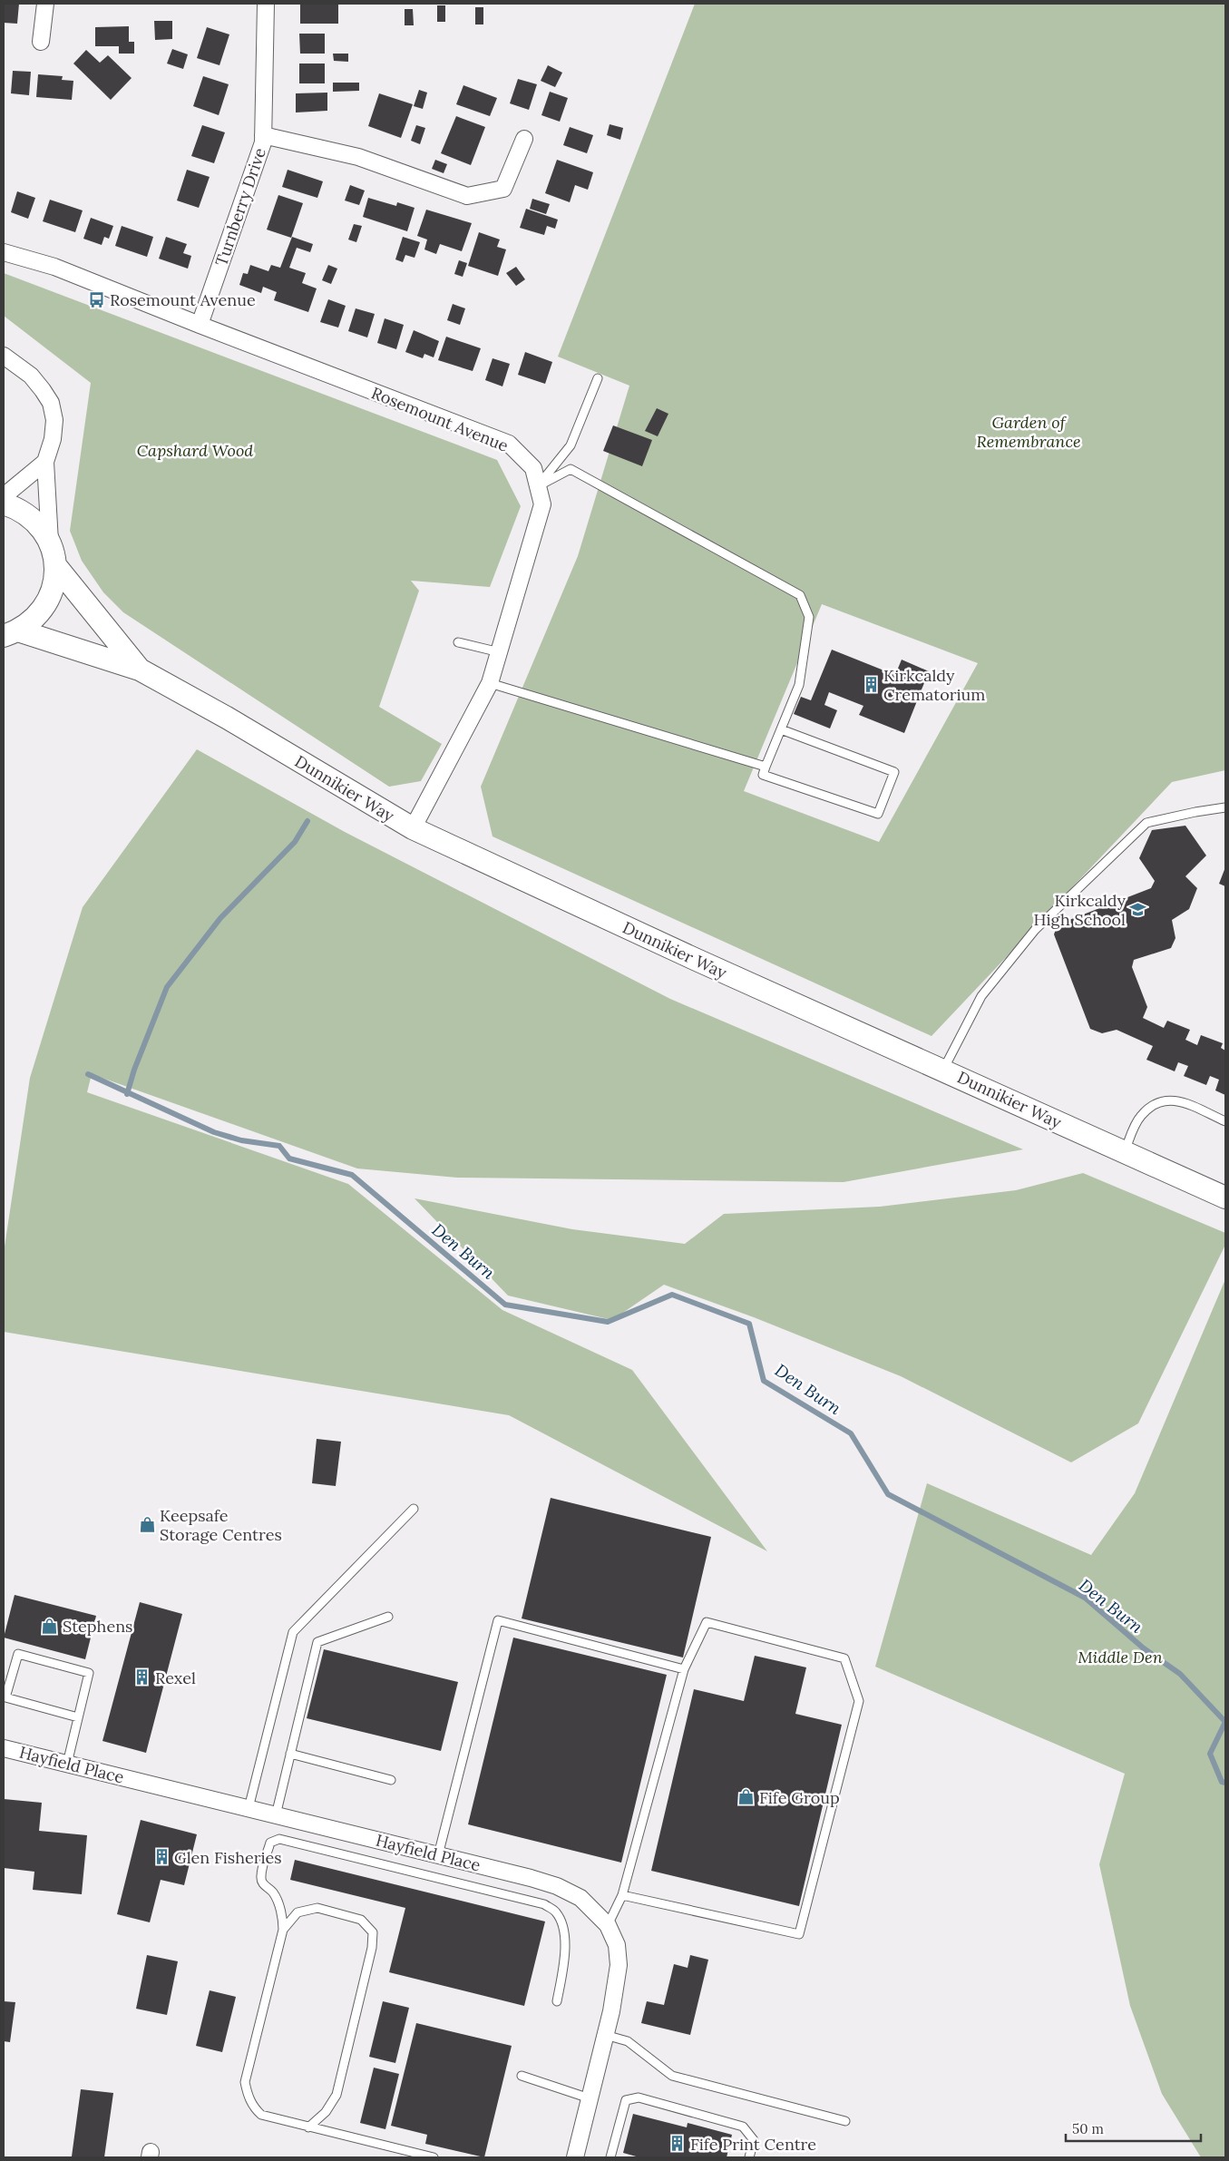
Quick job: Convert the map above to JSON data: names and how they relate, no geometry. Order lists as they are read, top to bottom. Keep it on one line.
{"streets":{"main road":["Dunnikier Way"],"street":["Turnberry Drive","Rosemount Avenue","Hayfield Place"]},"crossings":[["Turnberry Drive","Rosemount Avenue"],["Rosemount Avenue","Dunnikier Way"]],"water":["Den Burn"],"parks":["Garden of Remembrance","Capshard Wood","Middle Den"],"places":{"bus stop":["Rosemount Avenue"],"building":["Kirkcaldy Crematorium","Rexel","Glen Fisheries","Fife Print Centre"],"school or university":["Kirkcaldy High School"],"shop":["Keepsafe Storage Centres","Stephens","Fife Group"]},"scale_bar":"50 m"}
